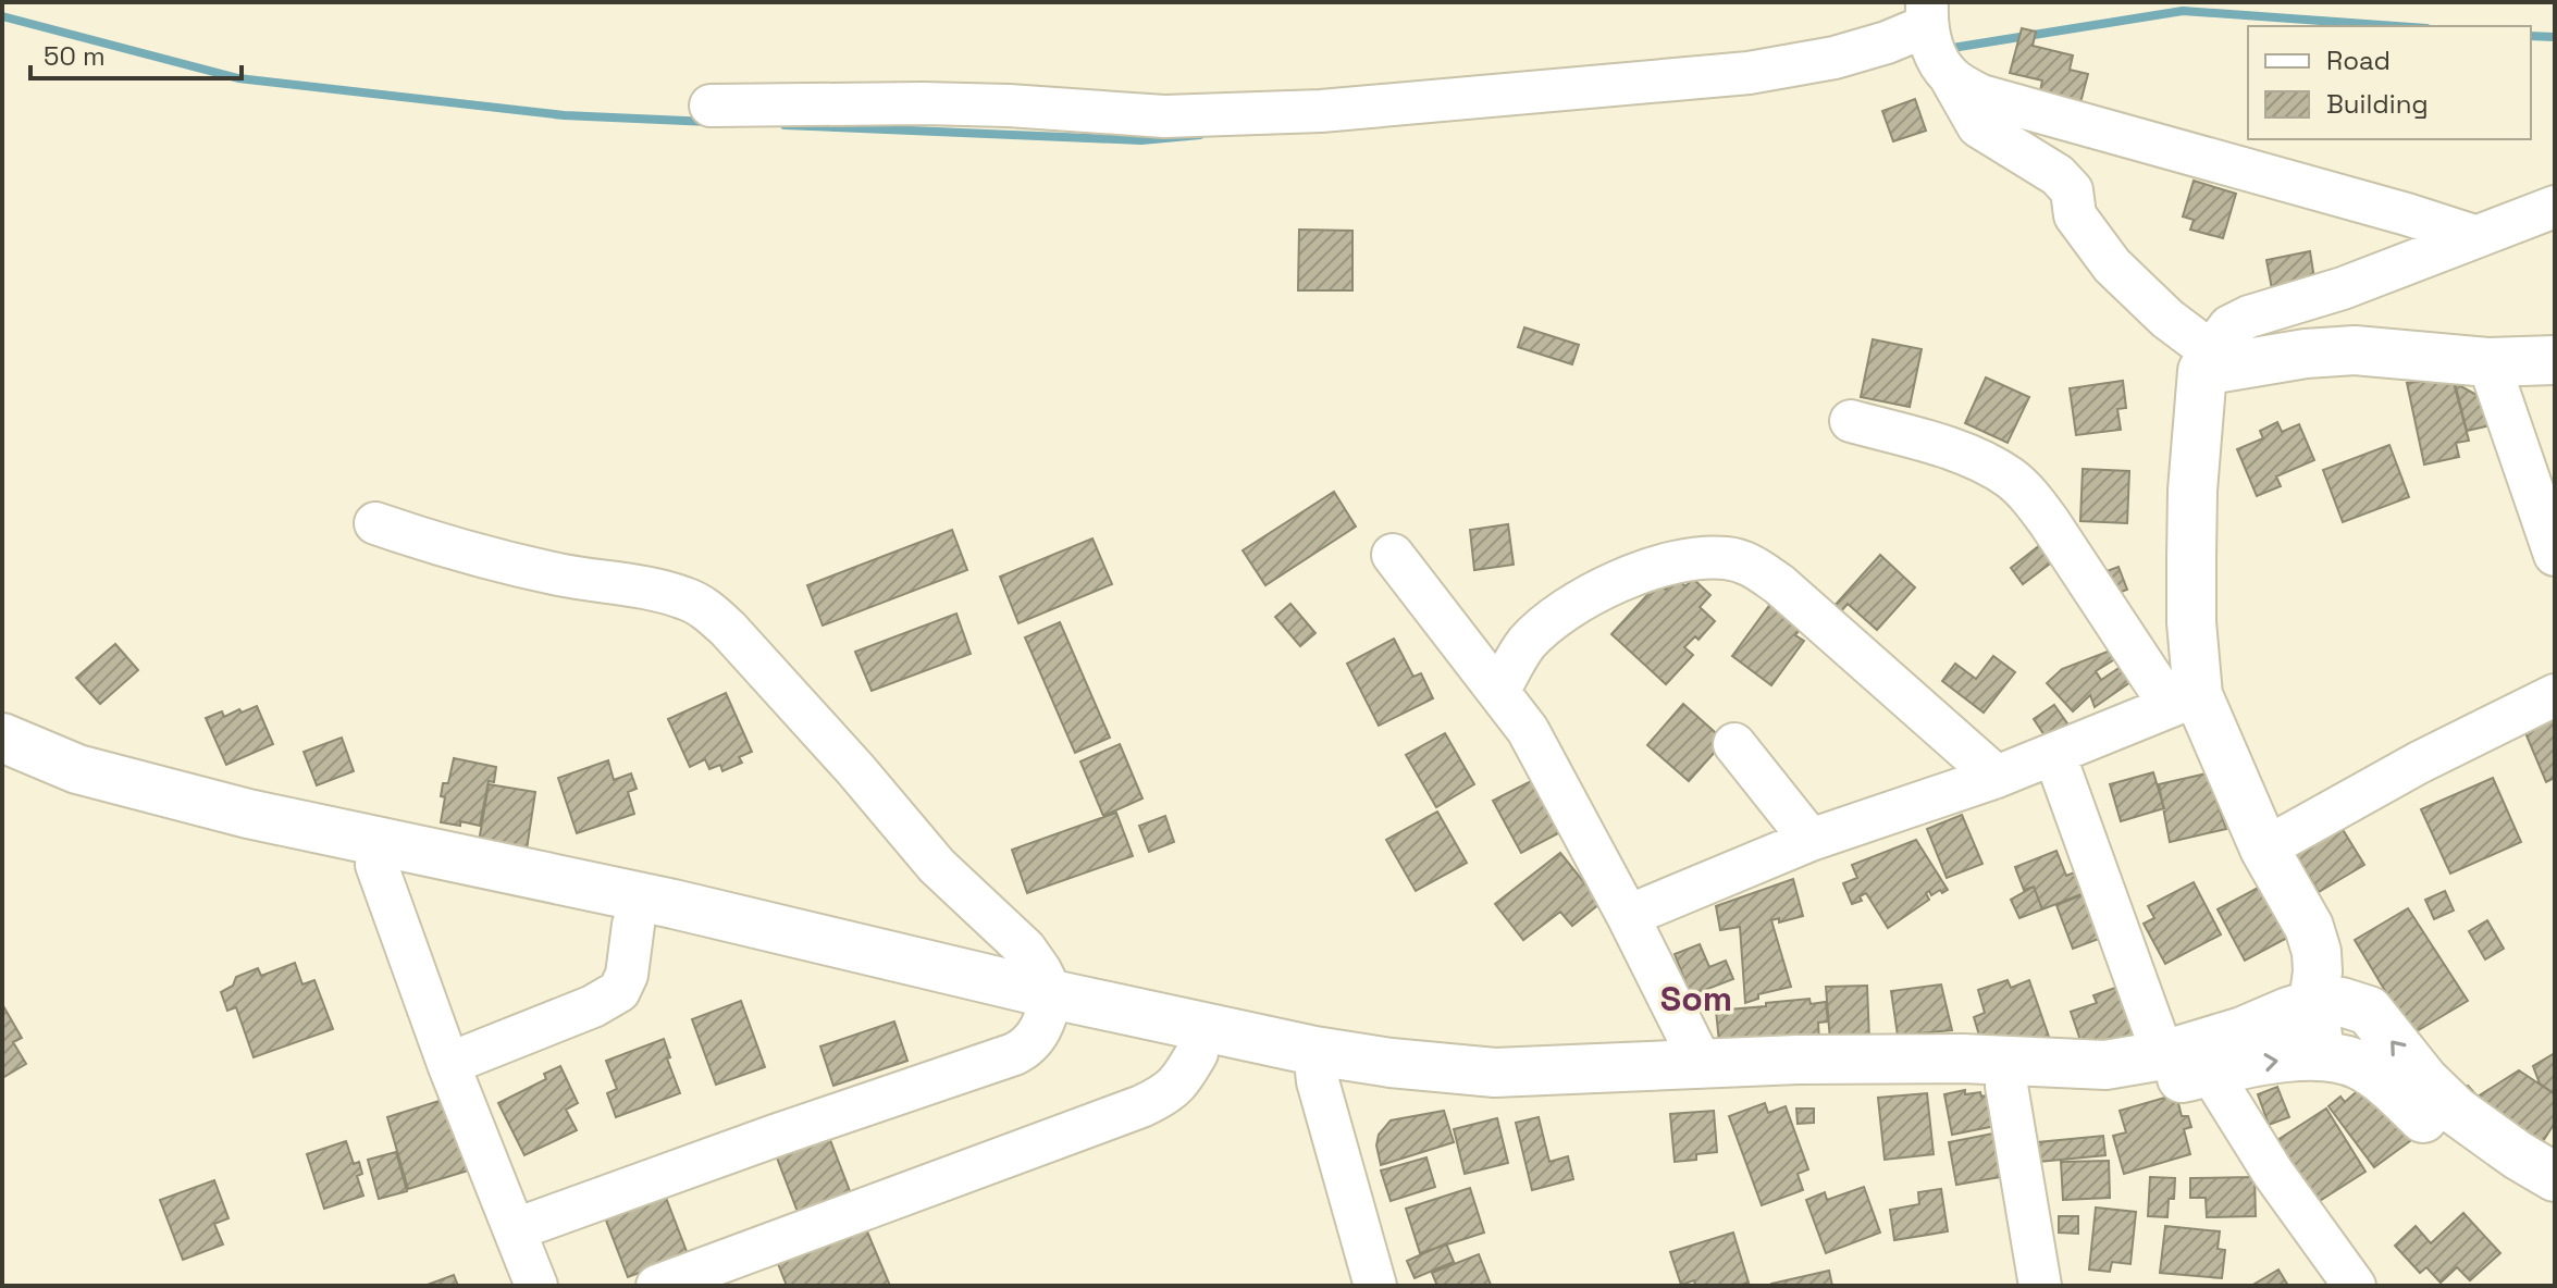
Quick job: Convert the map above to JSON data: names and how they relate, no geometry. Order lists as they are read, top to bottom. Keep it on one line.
{"districts":["Som"],"legend":["Road","Building"],"scale_bar":"50 m"}
